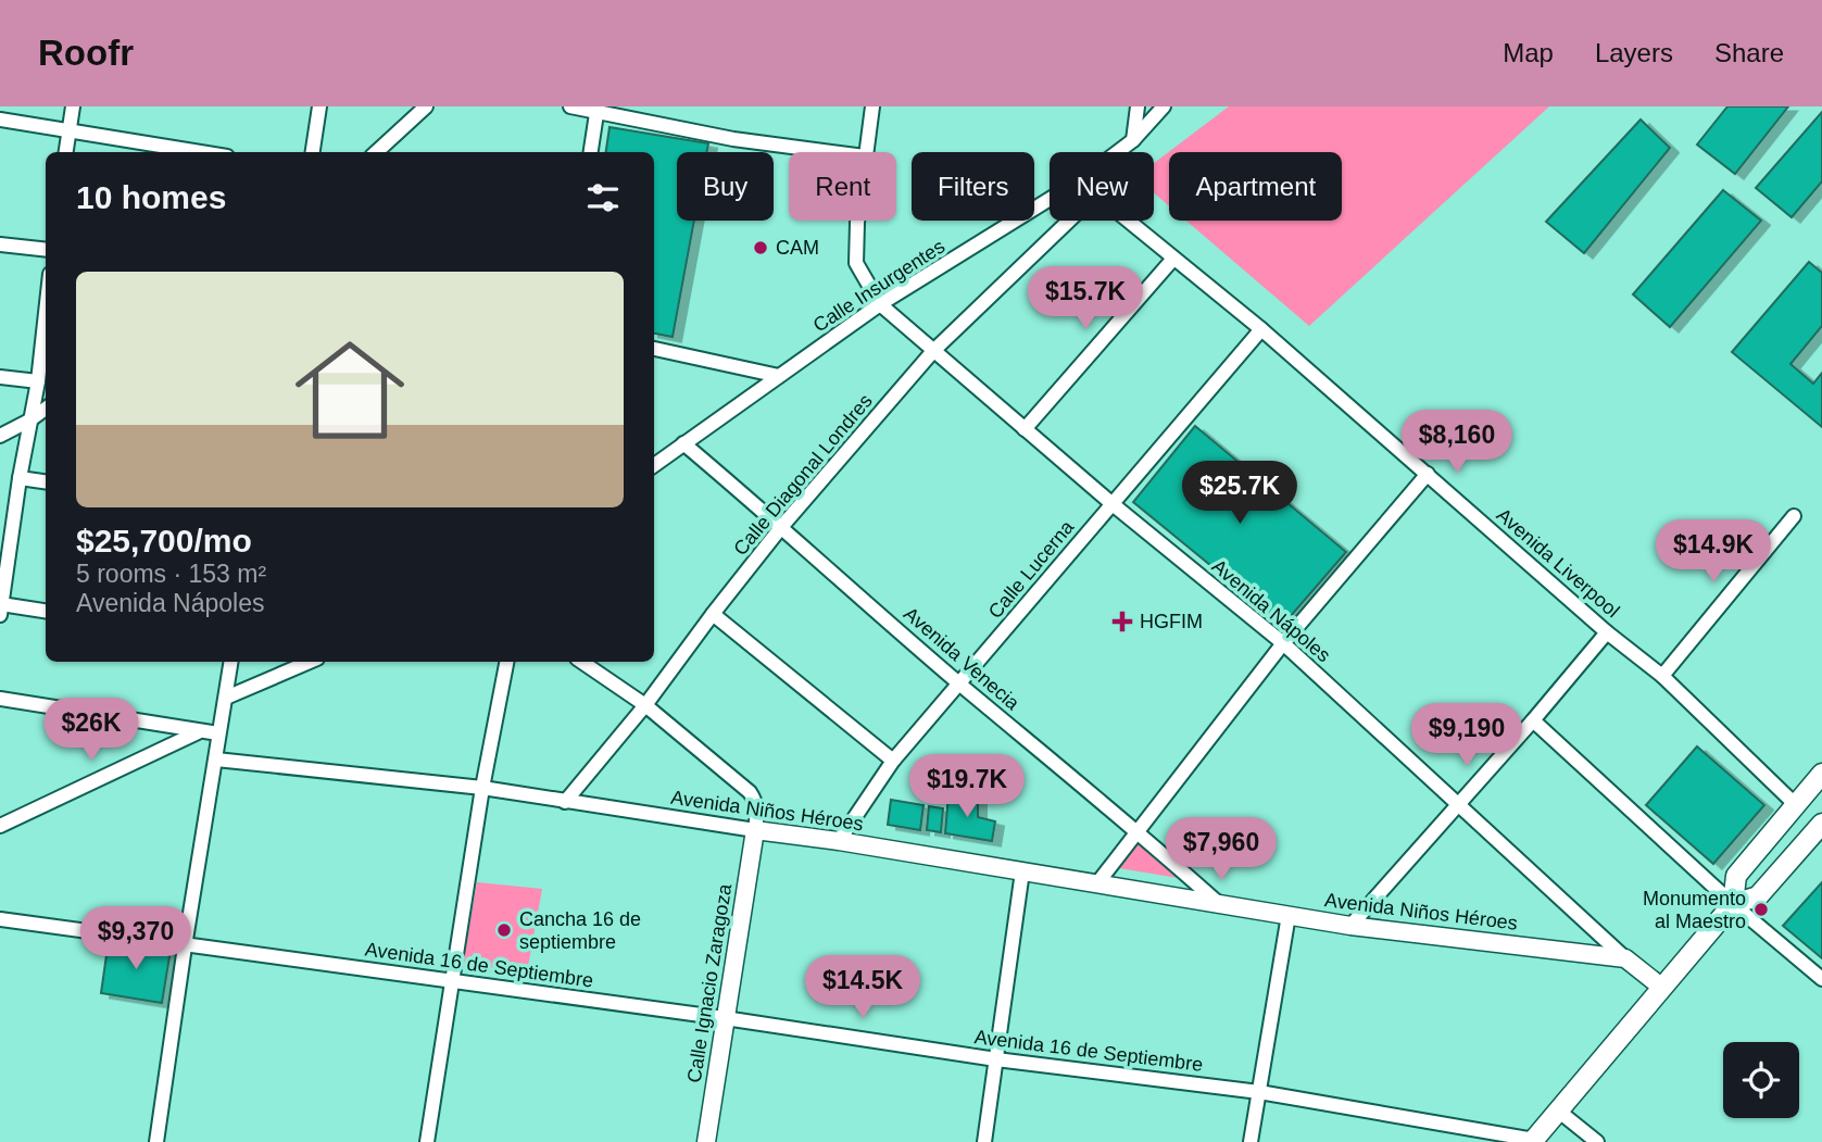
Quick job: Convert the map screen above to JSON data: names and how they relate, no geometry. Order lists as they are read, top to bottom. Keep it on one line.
{"streets":{"street":["Calle Insurgentes","Calle Diagonal Londres","Avenida Liverpool","Calle Lucerna","Avenida Nápoles","Avenida Venecia","Avenida Niños Héroes","Avenida 16 de Septiembre","Calle Ignacio Zaragoza"]},"crossings":[["Calle Insurgentes","Avenida Nápoles"],["Calle Insurgentes","Avenida Venecia"],["Calle Diagonal Londres","Avenida Nápoles"],["Calle Diagonal Londres","Avenida Venecia"],["Calle Diagonal Londres","Avenida Niños Héroes"],["Avenida Liverpool","Calle Lucerna"],["Calle Lucerna","Avenida Nápoles"],["Calle Lucerna","Avenida Venecia"],["Calle Lucerna","Avenida Niños Héroes"],["Avenida Nápoles","Avenida Niños Héroes"],["Avenida Venecia","Avenida Niños Héroes"],["Avenida Niños Héroes","Calle Ignacio Zaragoza"],["Avenida 16 de Septiembre","Calle Ignacio Zaragoza"]],"places":{"other":["CAM","Monumento al Maestro","Cancha 16 de septiembre"],"health":["HGFIM"]},"page":{"header":"Roofr","nav":["Map","Layers","Share"],"chip":["Buy","Rent","Filters","New","Apartment"],"heading":"10 homes","list":[{"name":"$25,700/mo","note":"5 rooms · 153 m² · Avenida Nápoles"}],"price":["$15.7K","$8,160","$25.7K","$14.9K","$26K","$9,190","$19.7K","$7,960","$9,370","$14.5K"]}}
